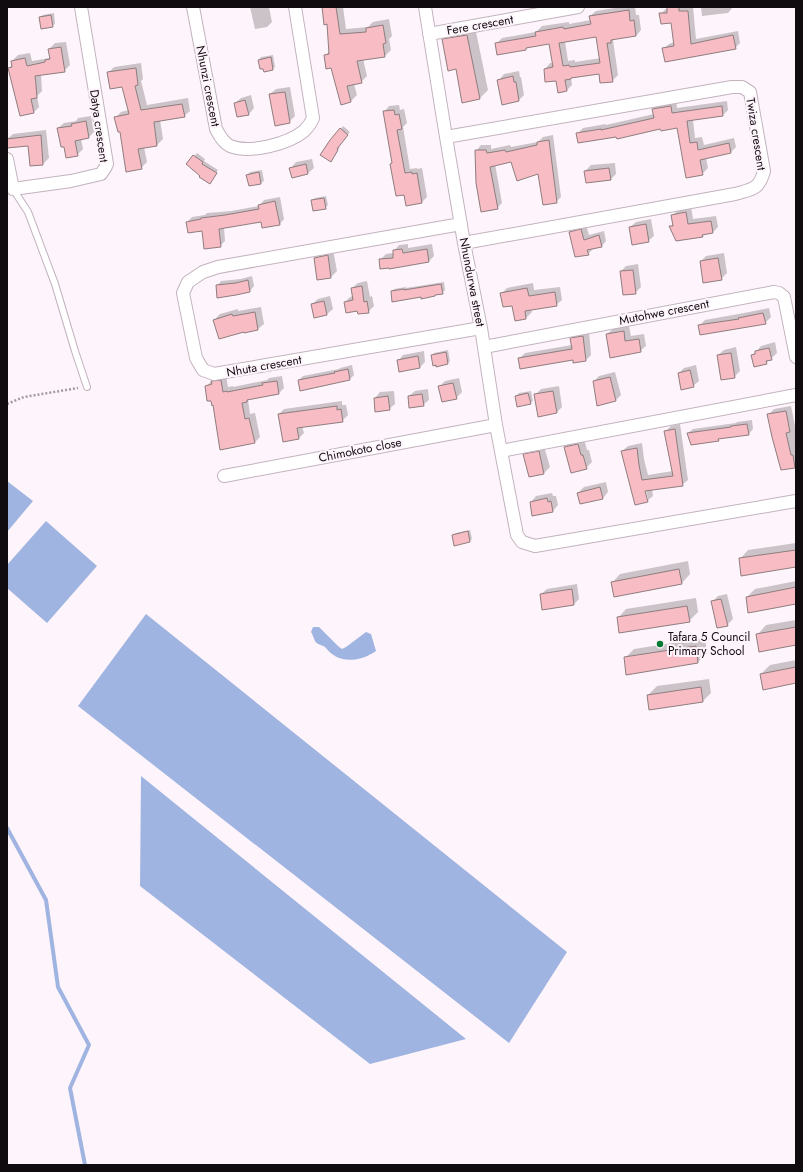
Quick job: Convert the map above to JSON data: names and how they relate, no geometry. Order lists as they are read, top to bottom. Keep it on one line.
{"streets":{"street":["Fere crescent","Nhunzi crescent","Datya crescent","Twiza crescent","Nhundurwa street","Mutohwe crescent","Nhuta crescent","Chimokoto close"]},"crossings":[["Fere crescent","Nhundurwa street"],["Twiza crescent","Nhundurwa street"],["Nhundurwa street","Mutohwe crescent"],["Nhundurwa street","Nhuta crescent"],["Nhundurwa street","Chimokoto close"]],"places":["Tafara 5 Council Primary School"]}
